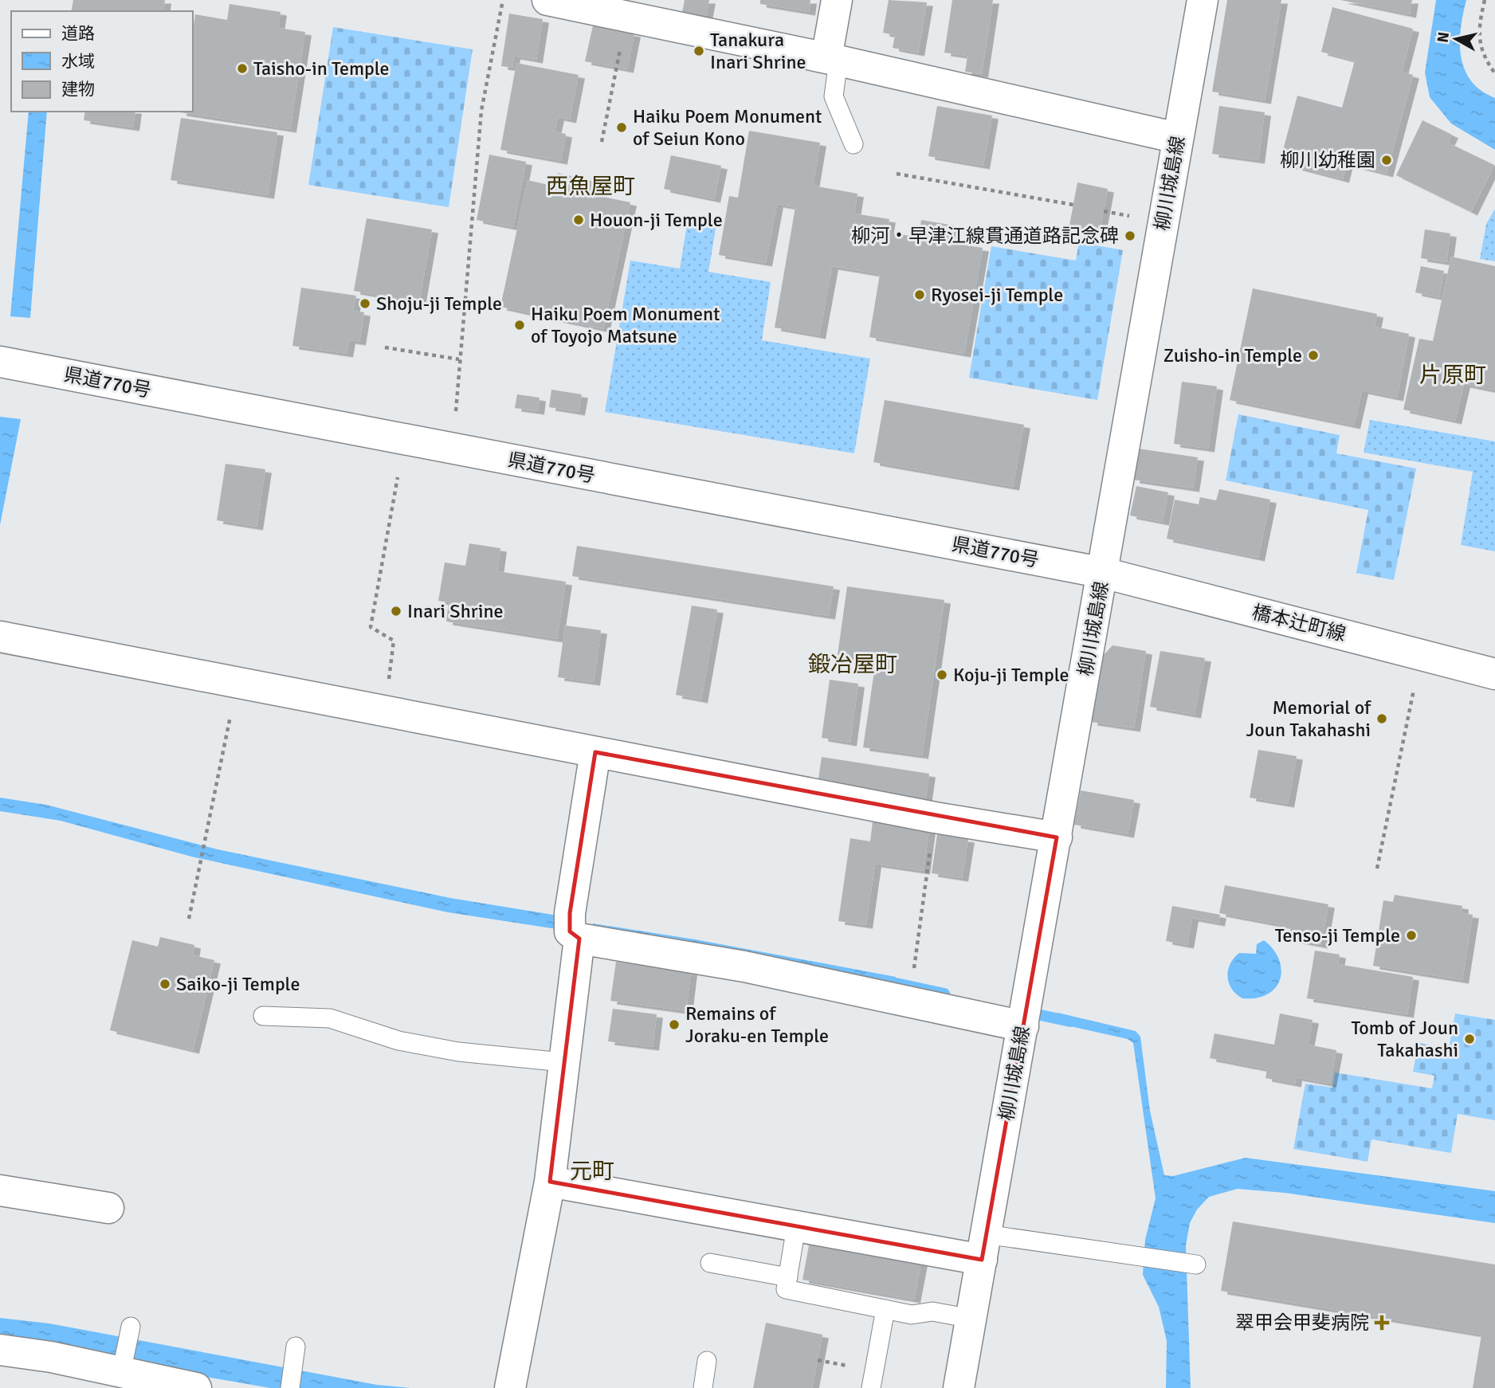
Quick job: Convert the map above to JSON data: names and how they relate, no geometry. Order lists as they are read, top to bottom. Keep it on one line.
{"streets":{"street":["柳川城島線","県道770号","橋本辻町線"]},"crossings":[["柳川城島線","県道770号"],["柳川城島線","橋本辻町線"],["県道770号","橋本辻町線"]],"districts":["西魚屋町","片原町","鍛冶屋町","元町"],"places":{"other":["Tanakura Inari Shrine","Taisho-in Temple","Haiku Poem Monument of Seiun Kono","柳川幼稚園","Houon-ji Temple","柳河・早津江線貫通道路記念碑","Ryosei-ji Temple","Shoju-ji Temple","Haiku Poem Monument of Toyojo Matsune","Zuisho-in Temple","Inari Shrine","Koju-ji Temple","Memorial of Joun Takahashi","Tenso-ji Temple","Saiko-ji Temple","Remains of Joraku-en Temple","Tomb of Joun Takahashi"],"health":["翠甲会甲斐病院"]},"legend":["道路","水域","建物"],"north":"left"}
